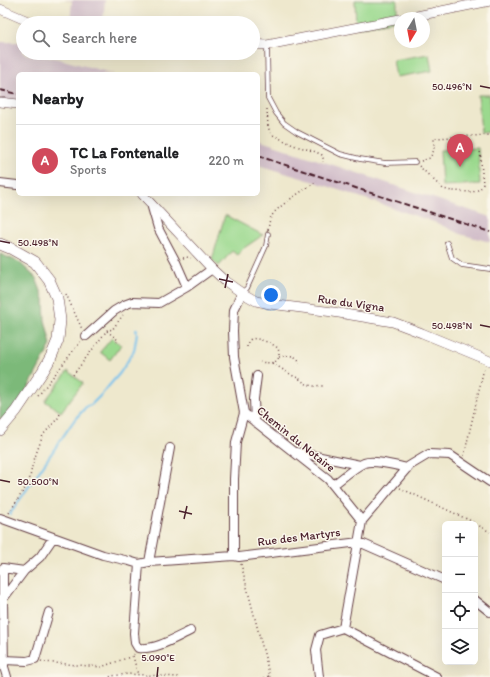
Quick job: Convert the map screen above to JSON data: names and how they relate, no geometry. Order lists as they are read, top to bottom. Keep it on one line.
{"streets":{"street":["Rue du Vigna","Chemin du Notaire","Rue des Martyrs"]},"north":"bottom","page":{"search":"Search here","heading":"Nearby","list":[{"mark":"A","name":"TC La Fontenalle","note":"Sports","value":"220 m"}],"pins":"A","map_buttons":["+","−"]},"coordinates":["50.496°N","50.498°N","50.500°N","5.090°E"]}
